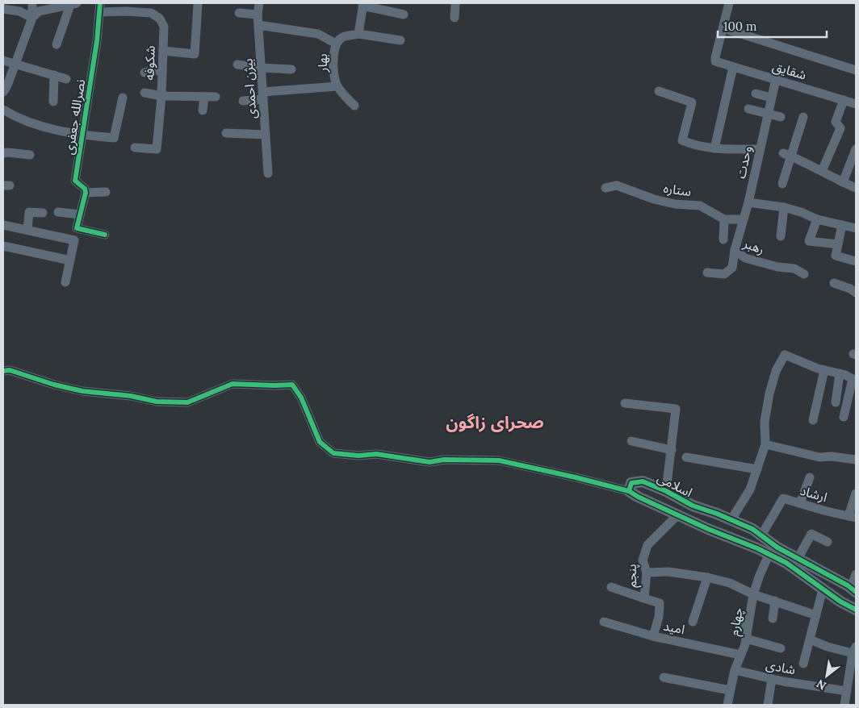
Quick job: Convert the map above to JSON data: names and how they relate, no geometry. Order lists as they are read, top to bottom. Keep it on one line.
{"streets":{"street":["شکوفه","بهار","شقایق","بیژن احمدی","نصرالله جعفری","وحدت","ستاره","رهبر","اسلامی","ارشاد","پنجم","چهارم","امید","شادی"]},"crossings":[["شکوفه","نصرالله جعفری"],["شقایق","وحدت"],["وحدت","ستاره"],["وحدت","رهبر"],["اسلامی","ارشاد"],["اسلامی","پنجم"],["اسلامی","چهارم"],["پنجم","امید"],["چهارم","امید"],["چهارم","شادی"]],"districts":["صحرای زاگون"],"scale_bar":"100 m","north":"bottom left"}
